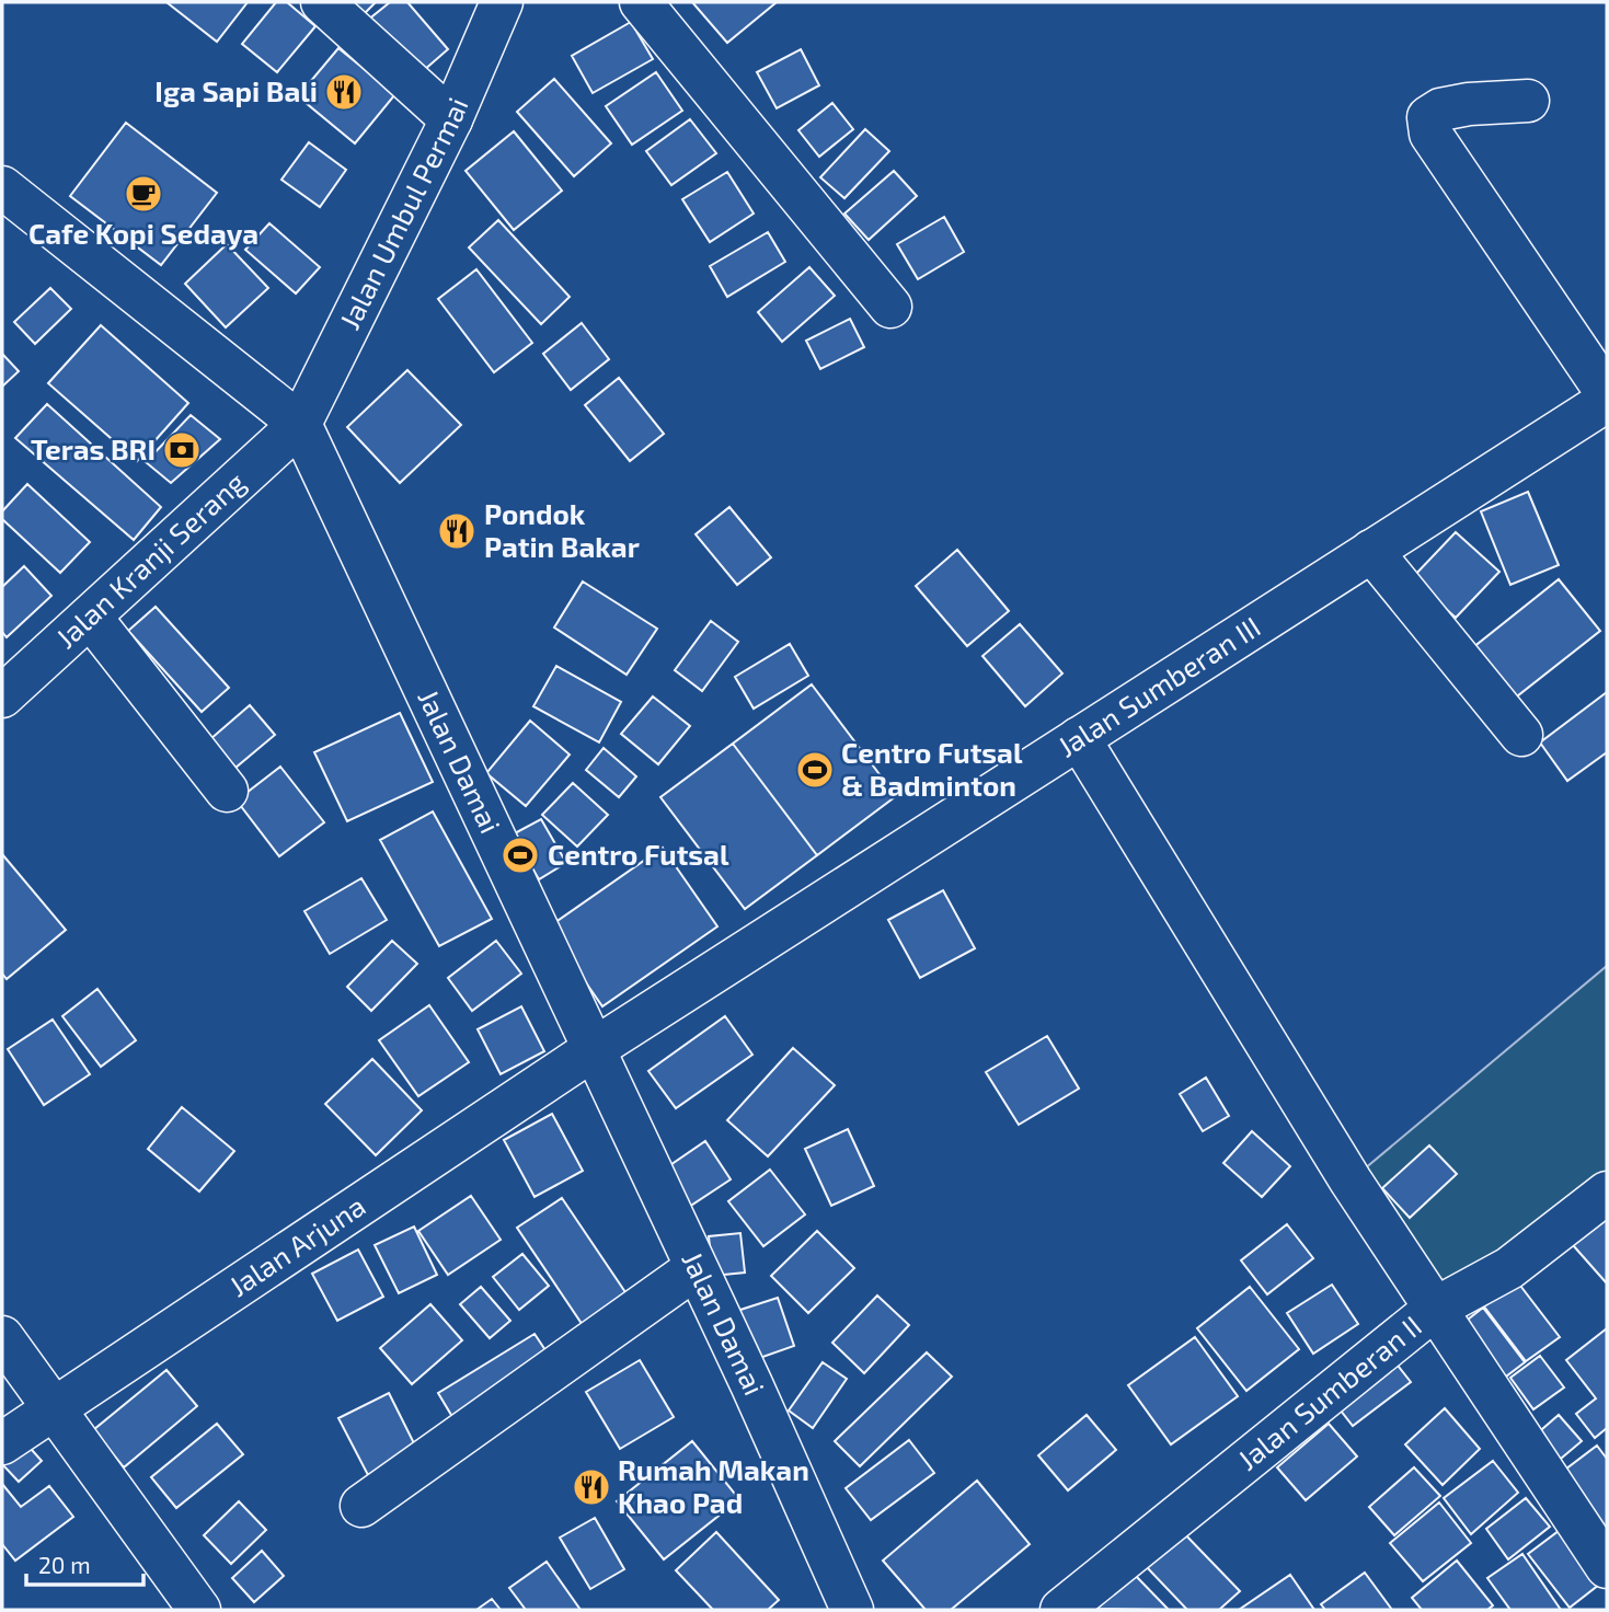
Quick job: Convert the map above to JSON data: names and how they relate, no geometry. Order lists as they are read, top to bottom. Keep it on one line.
{"streets":{"street":["Jalan Umbul Permai","Jalan Kranji Serang","Jalan Sumberan III","Jalan Damai","Jalan Arjuna","Jalan Sumberan II"]},"crossings":[["Jalan Umbul Permai","Jalan Kranji Serang"],["Jalan Umbul Permai","Jalan Damai"],["Jalan Kranji Serang","Jalan Damai"],["Jalan Sumberan III","Jalan Damai"],["Jalan Sumberan III","Jalan Arjuna"],["Jalan Damai","Jalan Arjuna"]],"places":{"restaurant":["Iga Sapi Bali","Pondok Patin Bakar","Rumah Makan Khao Pad"],"cafe":["Cafe Kopi Sedaya"],"bank":["Teras BRI"],"sports":["Centro Futsal & Badminton","Centro Futsal"]},"scale_bar":"20 m"}
